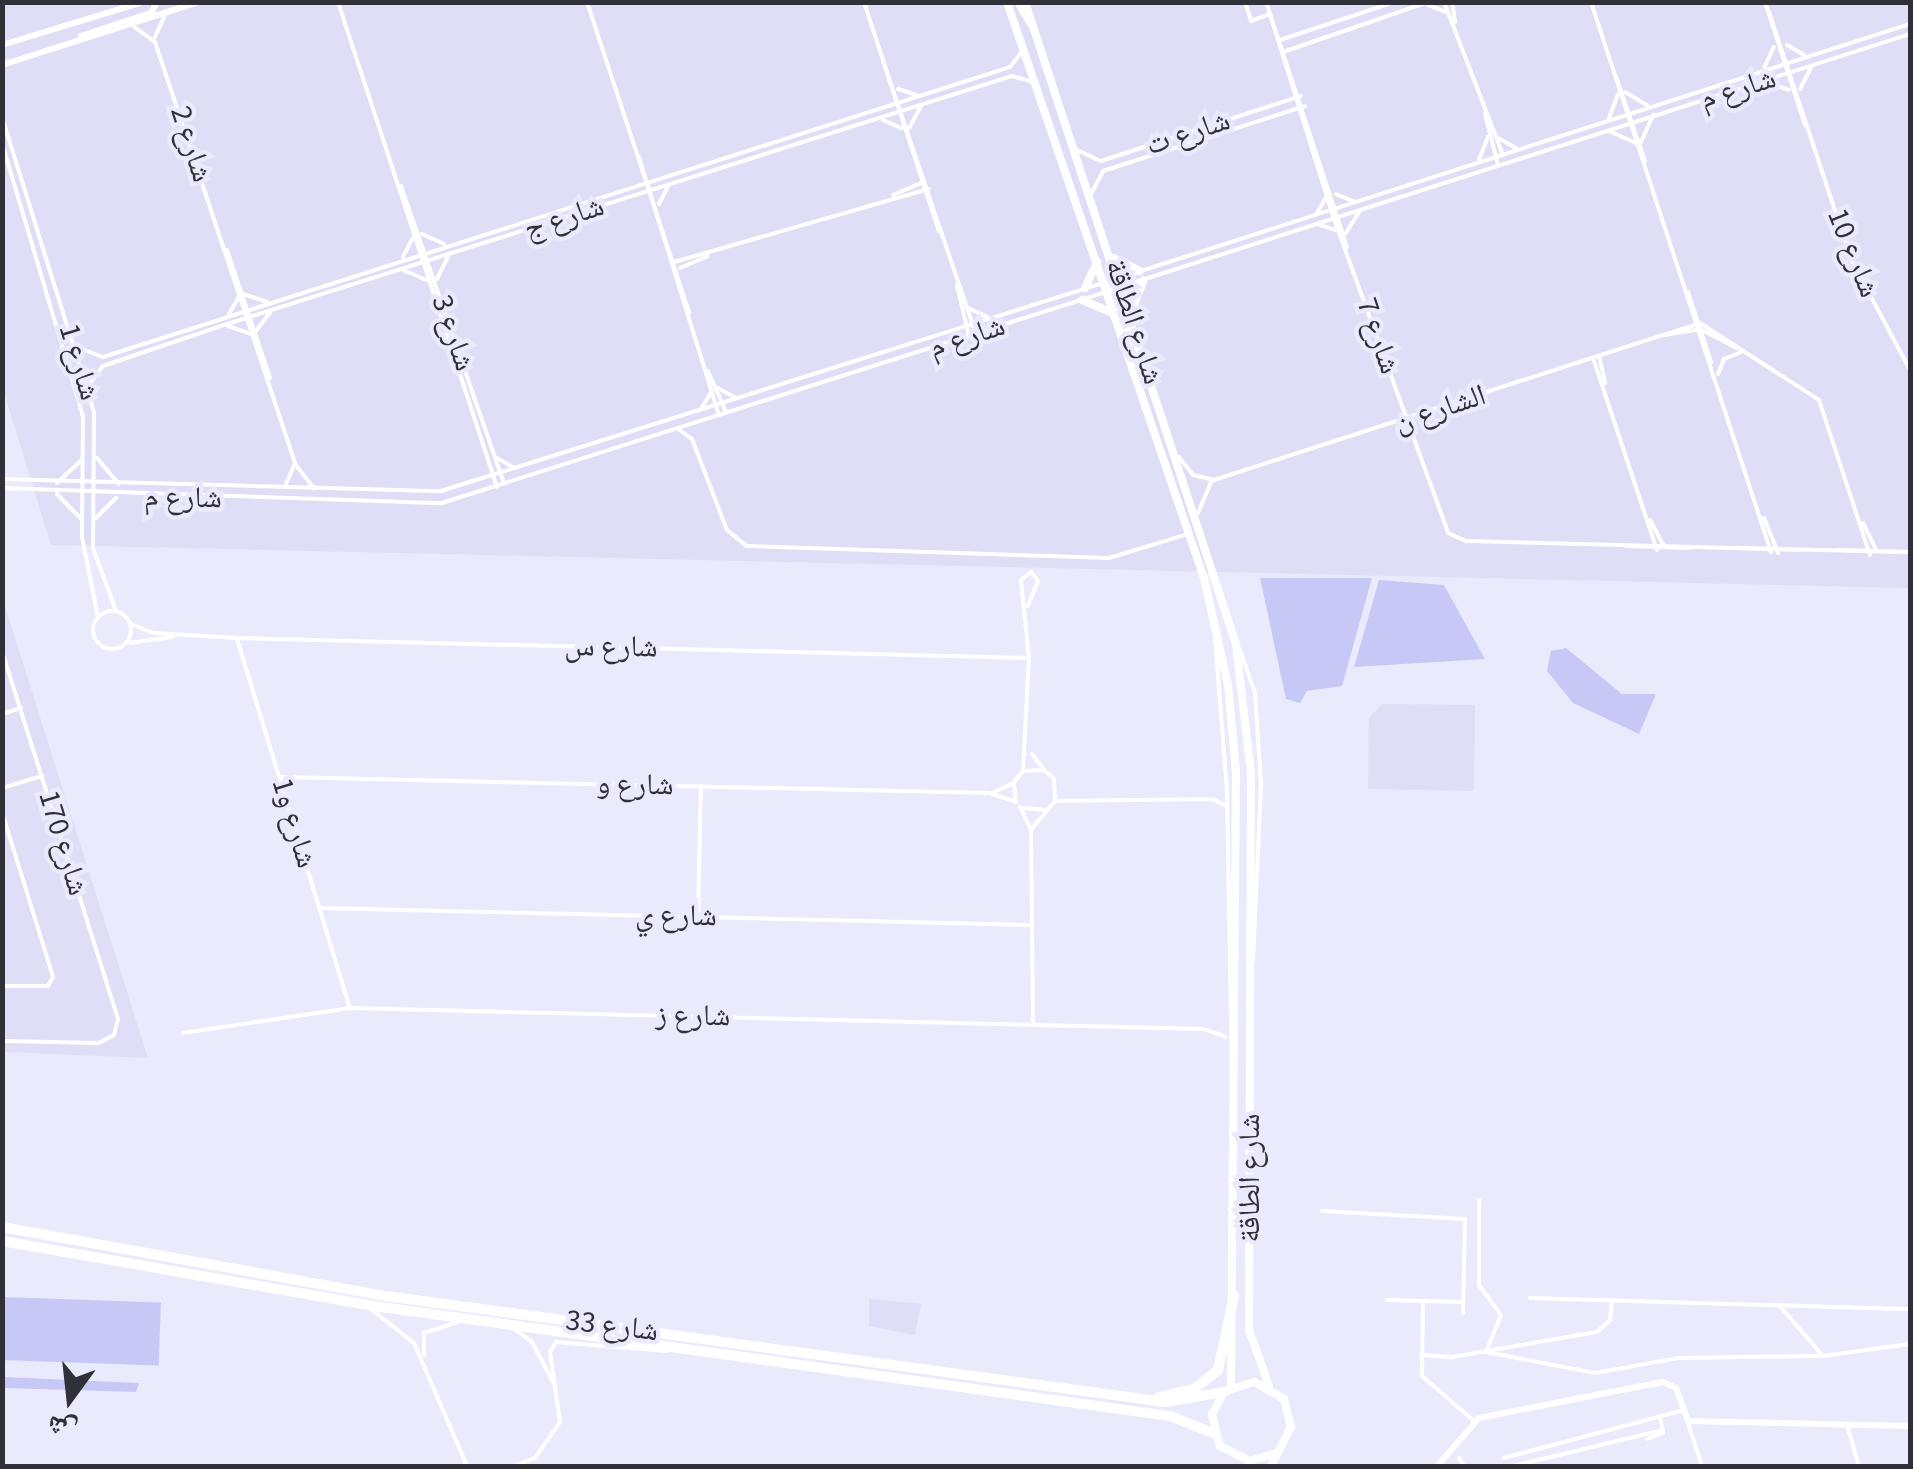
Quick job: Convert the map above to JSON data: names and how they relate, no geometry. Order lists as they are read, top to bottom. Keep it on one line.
{"streets":{"highway":["شارع 33"],"main road":["شارع الطاقة"],"street":["شارع م","شارع ت","شارع 2","شارع ج","شارع 10","شارع 3","شارع 7","شارع 1","الشارع ن","شارع س","شارع و","شارع و1","شارع 170","شارع ي","شارع ز"]},"crossings":[["شارع م","شارع 2"],["شارع م","شارع ج"],["شارع م","شارع 10"],["شارع م","شارع الطاقة"],["شارع م","شارع 3"],["شارع م","شارع 7"],["شارع م","شارع 1"],["شارع ت","شارع الطاقة"],["شارع ت","شارع 7"],["شارع 2","شارع ج"],["شارع 2","شارع 3"],["شارع ج","شارع الطاقة"],["شارع ج","شارع 3"],["شارع ج","شارع 1"],["شارع الطاقة","شارع ز"],["شارع الطاقة","شارع 33"],["شارع 7","الشارع ن"],["شارع س","شارع و1"],["شارع و","شارع و1"],["شارع و1","شارع ي"],["شارع و1","شارع ز"]],"north":"bottom"}
